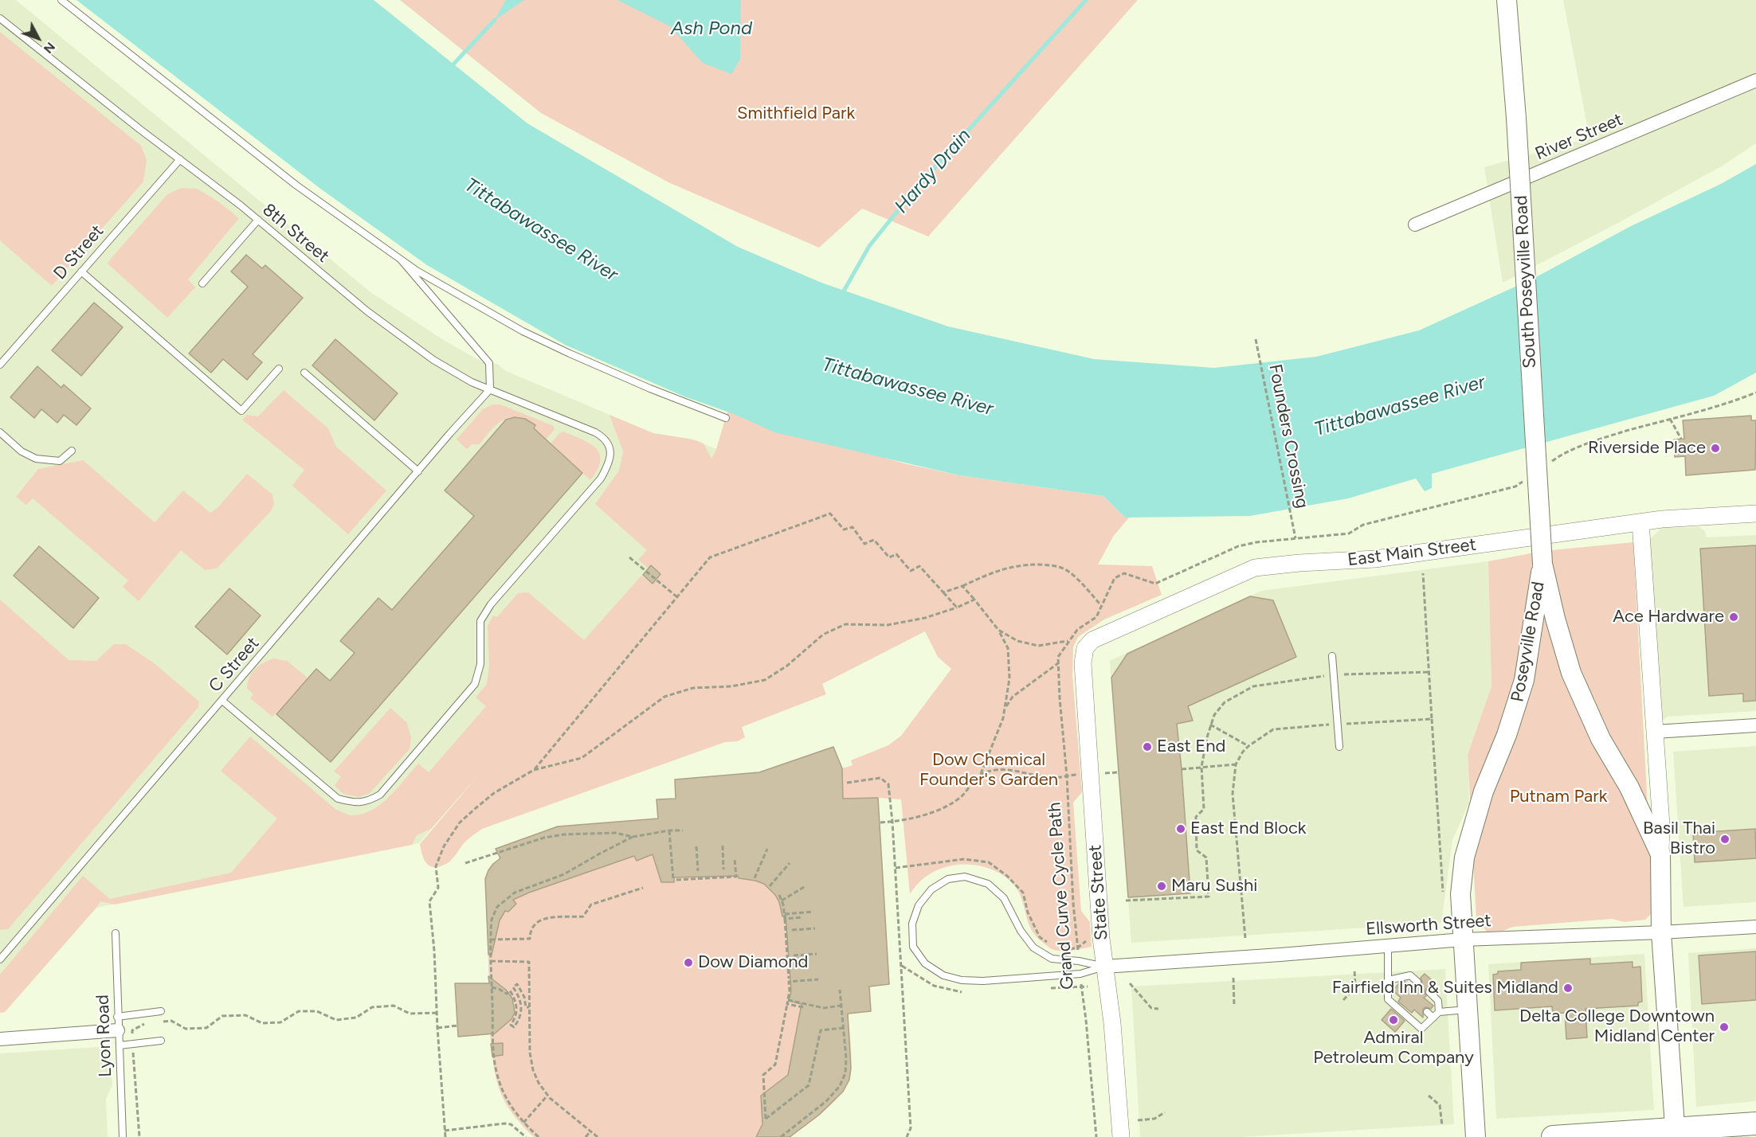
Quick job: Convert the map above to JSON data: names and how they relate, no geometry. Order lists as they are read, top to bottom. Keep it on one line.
{"streets":{"main road":["South Poseyville Road","Poseyville Road"],"street":["River Street","East Main Street","State Street","Ellsworth Street"],"lane":["8th Street","D Street","C Street","Lyon Road"],"path":["Founders Crossing","Grand Curve Cycle Path"]},"crossings":[["8th Street","D Street"],["8th Street","C Street"],["South Poseyville Road","Poseyville Road"],["Founders Crossing","Grand Curve Cycle Path"],["East Main Street","State Street"],["Poseyville Road","Ellsworth Street"],["State Street","Ellsworth Street"]],"water":["Ash Pond","Hardy Drain","Tittabawassee River"],"parks":["Smithfield Park","Dow Chemical Founder's Garden","Putnam Park"],"places":["Riverside Place","Ace Hardware","East End","East End Block","Basil Thai Bistro","Maru Sushi","Dow Diamond","Fairfield Inn & Suites Midland","Admiral Petroleum Company","Delta College Downtown Midland Center"],"north":"bottom right"}
